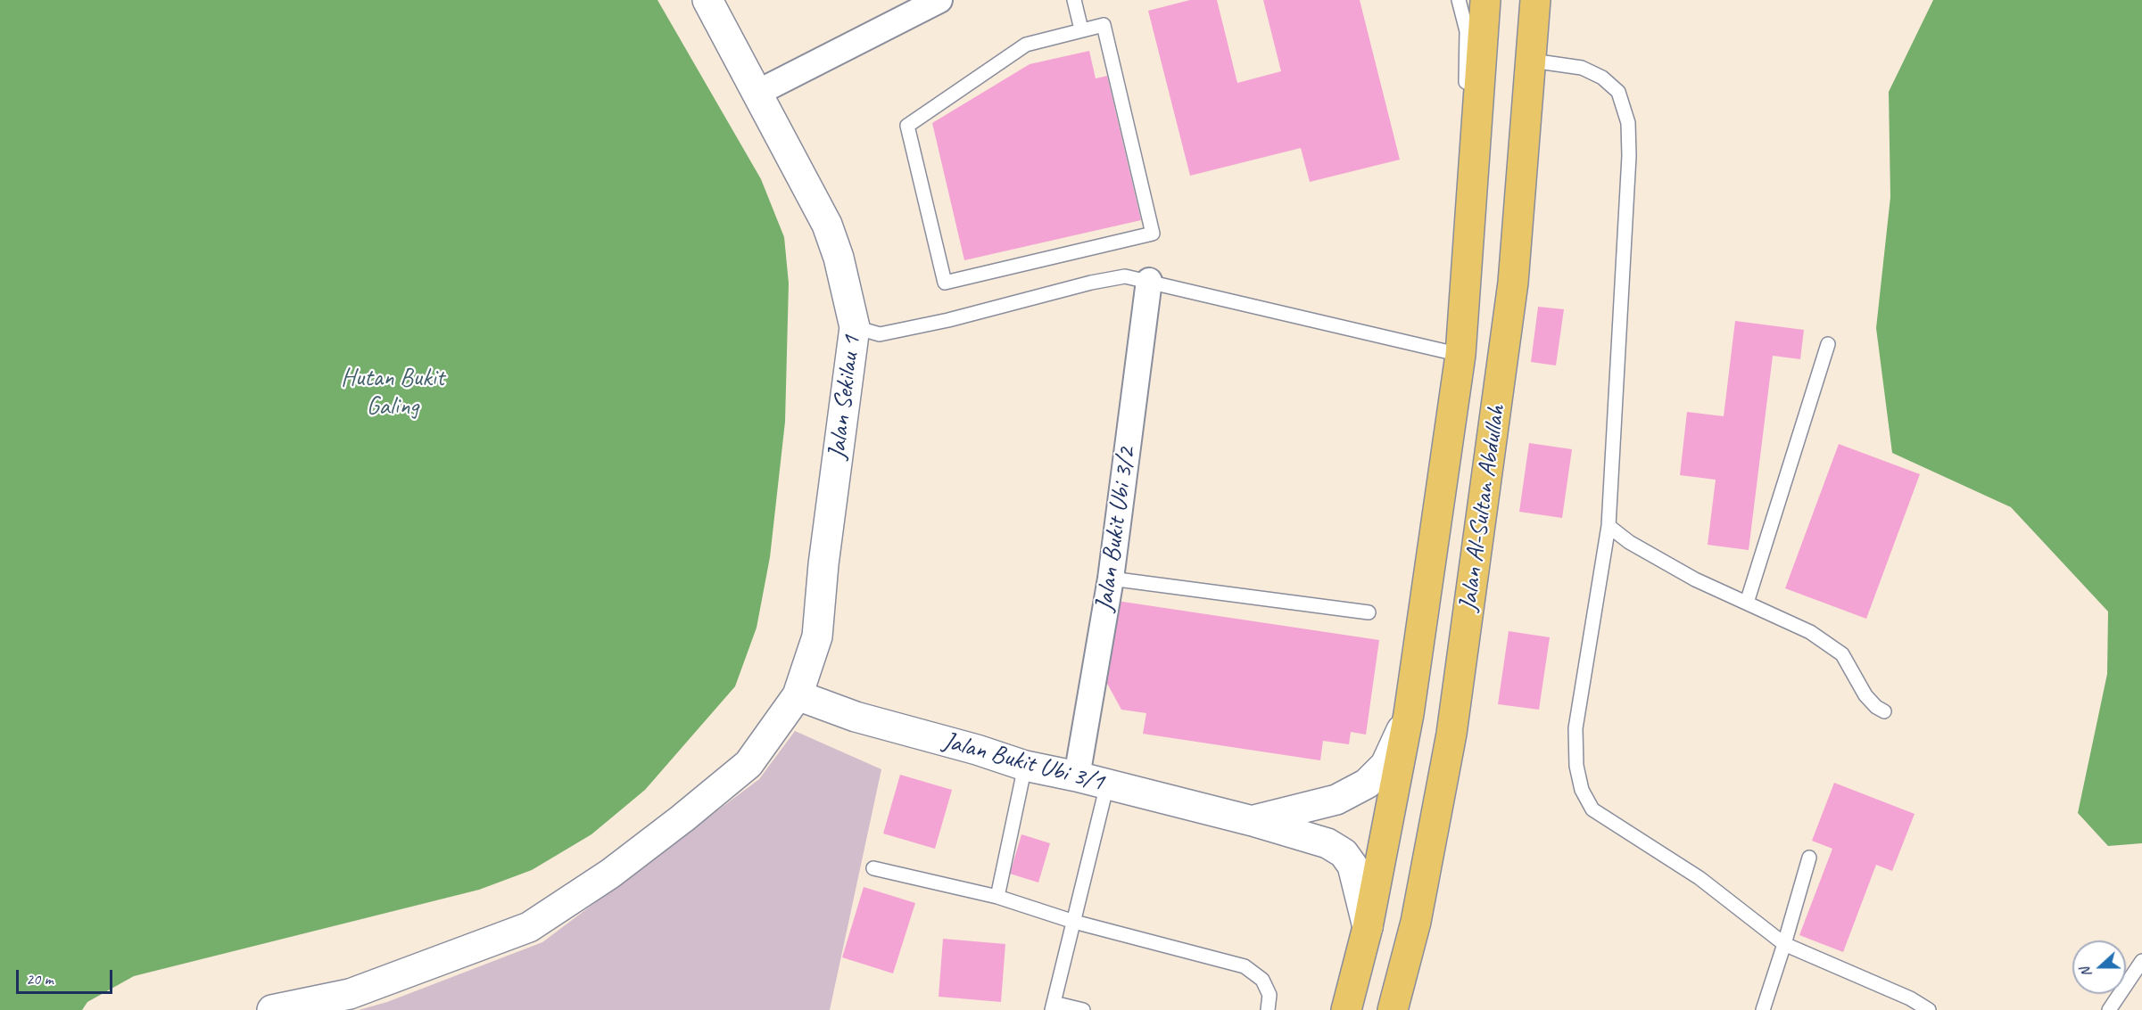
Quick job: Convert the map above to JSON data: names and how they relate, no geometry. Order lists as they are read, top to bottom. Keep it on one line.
{"streets":{"main road":["Jalan Al-Sultan Abdullah"],"street":["Jalan Sekilau 1","Jalan Bukit Ubi 3/2","Jalan Bukit Ubi 3/1"]},"crossings":[["Jalan Sekilau 1","Jalan Bukit Ubi 3/1"],["Jalan Al-Sultan Abdullah","Jalan Bukit Ubi 3/1"],["Jalan Bukit Ubi 3/2","Jalan Bukit Ubi 3/1"]],"parks":["Hutan Bukit Galing"],"scale_bar":"20 m","north":"left"}
